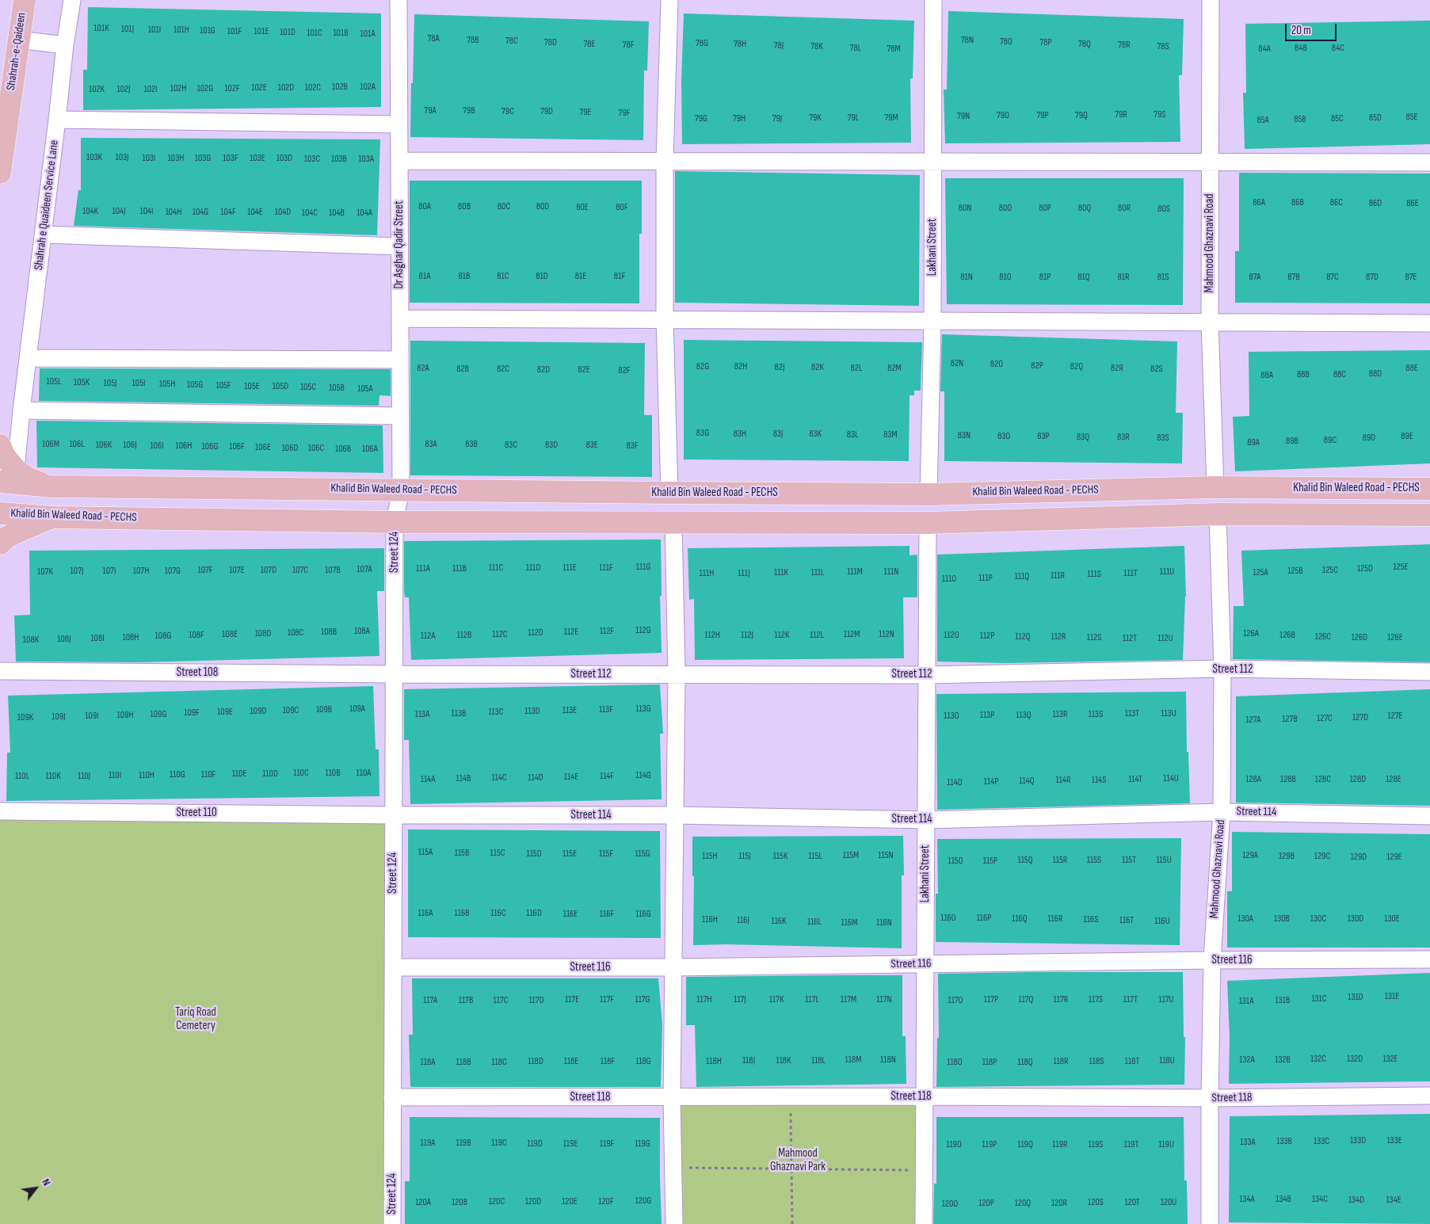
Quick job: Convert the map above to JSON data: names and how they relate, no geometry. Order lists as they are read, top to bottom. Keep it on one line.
{"streets":{"main road":["Shahrah-e-Qaideen","Khalid Bin Waleed Road - PECHS"],"street":["Shahrah e Quaideen Service Lane","Mahmood Ghaznavi Road","Dr Asghar Qadir Street","Lakhani Street","Street 124","Street 112","Street 108","Street 114","Street 110","Street 116","Street 118"]},"crossings":[["Shahrah e Quaideen Service Lane","Khalid Bin Waleed Road - PECHS"],["Mahmood Ghaznavi Road","Khalid Bin Waleed Road - PECHS"],["Mahmood Ghaznavi Road","Street 112"],["Mahmood Ghaznavi Road","Street 114"],["Mahmood Ghaznavi Road","Street 116"],["Mahmood Ghaznavi Road","Street 118"],["Dr Asghar Qadir Street","Khalid Bin Waleed Road - PECHS"],["Dr Asghar Qadir Street","Street 124"],["Lakhani Street","Khalid Bin Waleed Road - PECHS"],["Lakhani Street","Street 112"],["Lakhani Street","Street 114"],["Lakhani Street","Street 116"],["Lakhani Street","Street 118"],["Khalid Bin Waleed Road - PECHS","Street 124"],["Street 124","Street 112"],["Street 124","Street 108"],["Street 124","Street 114"],["Street 124","Street 110"],["Street 124","Street 116"],["Street 124","Street 118"],["Street 112","Street 108"],["Street 114","Street 110"]],"parks":["Tariq Road Cemetery","Mahmood Ghaznavi Park"],"house_numbers":["101K","101J","101I","101H","101G","101F","101E","101D","101C","101B","101A","78A","78B","78N","78C","78O","78D","78P","78G","78E","78H","78Q","78F","78R","78J","78K","78S","78L","84B","84C","78M","84A","102B","102A","102E","102D","102C","102H","102G","102F","102K","102J","102I","79A","79B","79C","79D","79E","79F","79R","79S","79O","79P","79Q","79N","85E","79K","79L","79M","85D","79G","79H","79J","85C","85B","85A","103K","103J","103I","103H","103G","103F","103E","103D","103C","103B","103A","86A","86B","86C","86D","86E","80A","80B","80C","80D","80E","80F","80N","80O","80P","80Q","80R","80S","104K","104J","104I","104H","104G","104F","104E","104D","104C","104B","104A","81A","81B","81C","81D","81E","81F","81N","81O","81P","81Q","81R","81S","87A","87B","87C","87D","87E","82N","82O","82P","82G","82H","82Q","82J","82K","82A","82L","82M","82R","88E","82B","82C","82S","82D","82E","82F","88D","88B","88C","88A","105L","105K","105J","105I","105H","105G","105F","105E","105D","105C","105B","105A","83G","83H","83J","83K","83L","83M","83N","83O","83P","89E","83Q","83R","83S","89D","89C","89B","89A","106M","106L","83A","83B","106K","106J","83C","83D","83E","106I","106H","83F","106G","106F","106E","106D","106C","106B","106A","111G","125E","111C","111D","111E","111F","111A","111B","125D","107A","107F","107E","107D","107C","107B","125C","107J","107I","107H","107G","125B","107K","111M","111N","111U","111K","111L","125A","111H","111J","111T","111S","111R","111Q","111P","111O","112G","108A","112F","108B","112E","108C","112D","108D","126A","108E","112C","112M","112N","108F","112B","112H","112J","112K","112L","112O","126B","108G","112A","112P","112Q","112R","126C","108H","112S","126D","126E","108I","112T","112U","108J","108K","109A","113G","109B","113F","109C","113E","109D","113D","109E","113C","109F","113B","113T","113U","109G","113A","113R","113S","109H","113P","113Q","109I","113O","127E","109J","109K","127D","127C","127B","127A","110C","110B","110A","110E","110D","110G","110F","110I","110H","114G","110L","110K","110J","114F","114E","114C","114D","114B","114U","114A","114T","128A","128B","128C","128D","128E","114R","114S","114Q","114P","114O","115A","115B","115C","115D","115E","115F","115G","115M","115N","129A","115H","115J","115K","115L","129B","129C","129D","129E","115Q","115R","115S","115T","115U","115O","115P","116A","116B","116C","116D","116E","116F","116G","116O","116P","116Q","116R","130A","130B","130C","130D","130E","116H","116S","116J","116T","116K","116U","116L","116M","116N","131E","131D","131C","117E","117F","117G","117H","117J","117K","117L","117M","117N","117P","117Q","117R","117S","117T","117U","117A","117B","117C","117D","117O","131B","131A","132C","132D","132E","118M","118N","132A","132B","118J","118K","118L","118U","118D","118E","118F","118G","118H","118R","118S","118T","118A","118B","118C","118O","118P","118Q","133D","133E","133B","133C","133A","119A","119B","119C","119D","119E","119F","119G","119O","119P","119Q","119R","119S","119T","119U","134A","134B","134C","134D","134E","120G","120C","120D","120E","120F","120A","120B","120S","120T","120U","120P","120Q","120R","120O"],"scale_bar":"20 m","north":"top right"}
